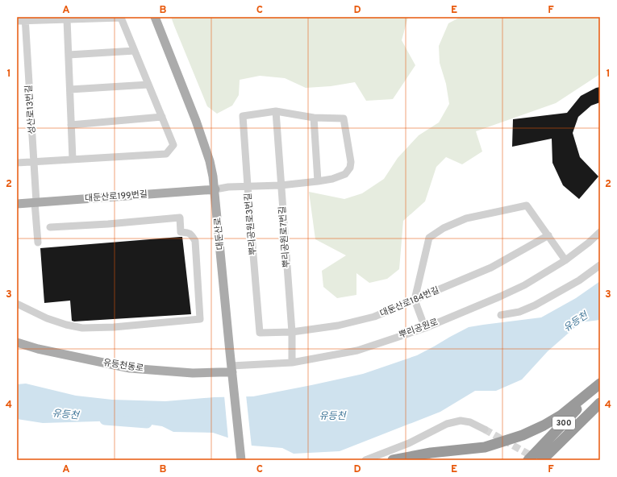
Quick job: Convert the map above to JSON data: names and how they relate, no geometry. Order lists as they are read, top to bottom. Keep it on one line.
{"streets":{"highway":["300"],"main road":["대둔산로199번길","대둔산로","유등천동로"],"street":["성산로13번길","뿌리공원로3번길","뿌리공원로7번길","대둔산로184번길","뿌리공원로"]},"crossings":[["성산로13번길","대둔산로199번길"],["대둔산로199번길","대둔산로"],["뿌리공원로3번길","뿌리공원로7번길"],["뿌리공원로3번길","대둔산로184번길"],["대둔산로","뿌리공원로"],["대둔산로","유등천동로"],["뿌리공원로7번길","대둔산로184번길"],["뿌리공원로7번길","뿌리공원로"],["뿌리공원로","유등천동로"]],"water":["유등천"],"grid":{"columns":["A","B","C","D","E","F"],"rows":["1","2","3","4"]}}
